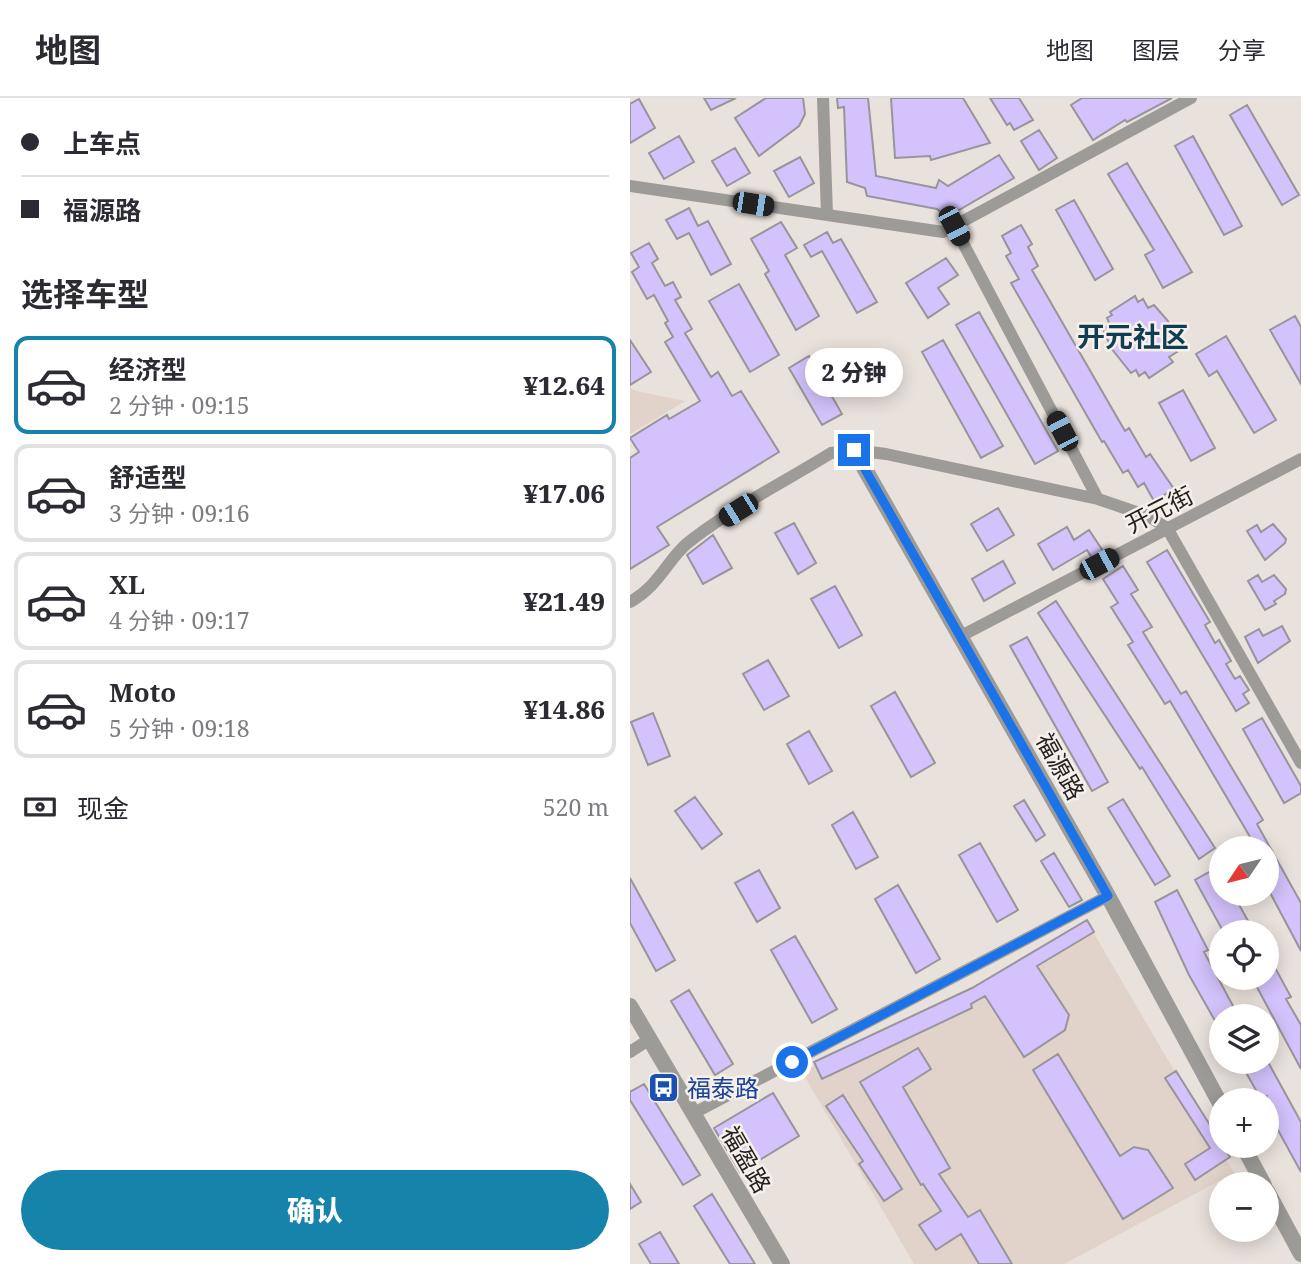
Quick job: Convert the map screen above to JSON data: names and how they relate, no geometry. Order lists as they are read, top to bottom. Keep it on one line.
{"streets":{"street":["开元街","福源路","福盈路"]},"crossings":[["开元街","福源路"]],"districts":["开元社区"],"places":{"bus stop":["福泰路"]},"north":"bottom left","page":{"header":"地图","nav":["地图","图层","分享"],"banner":["上车点","福源路"],"heading":"选择车型","list":[{"name":"经济型","note":"2 分钟 · 09:15","value":"¥12.64"},{"name":"舒适型","note":"3 分钟 · 09:16","value":"¥17.06"},{"name":"XL","note":"4 分钟 · 09:17","value":"¥21.49"},{"name":"Moto","note":"5 分钟 · 09:18","value":"¥14.86"}],"bubble":"2 分钟","pay":["现金","520 m"],"map_buttons":["+","−"],"buttons":"确认"}}
